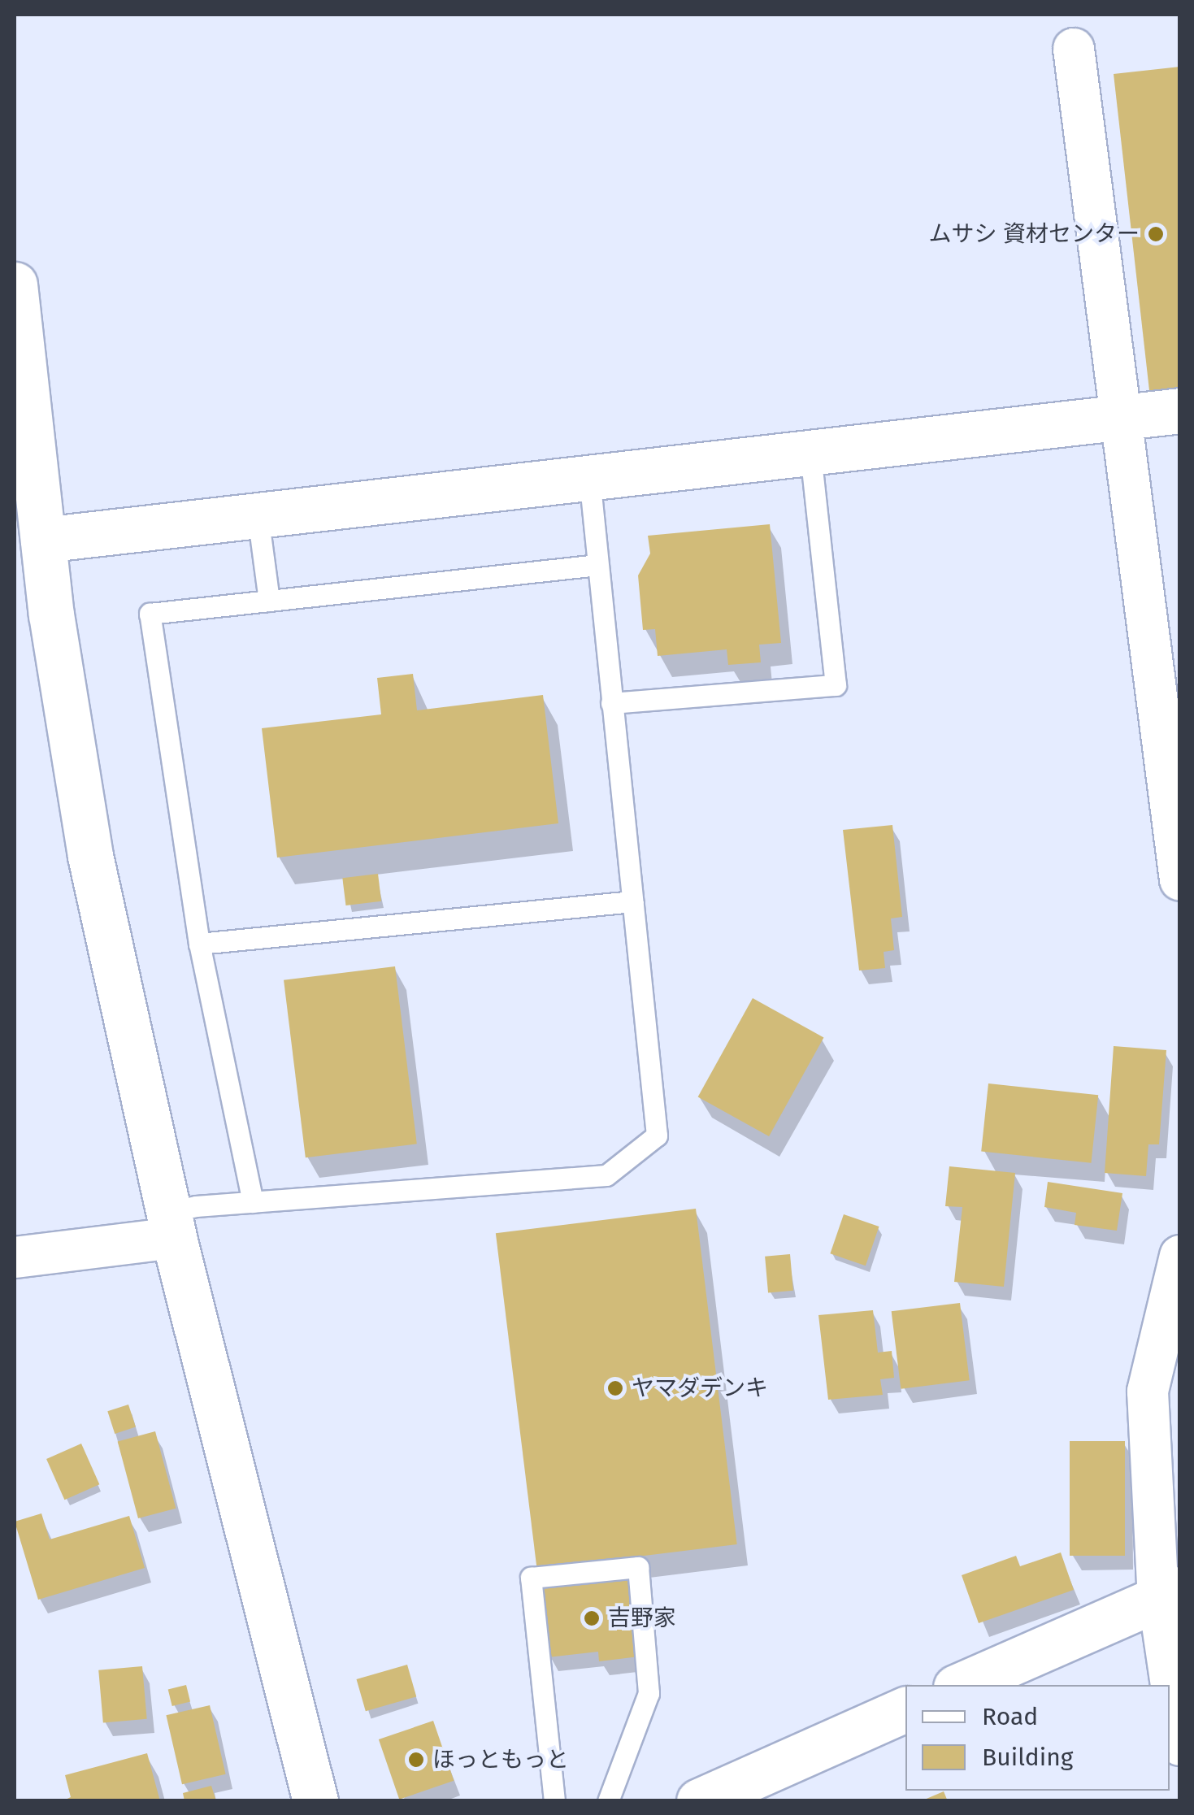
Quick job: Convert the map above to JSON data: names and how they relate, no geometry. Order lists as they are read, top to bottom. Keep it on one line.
{"places":["ムサシ 資材センター","ヤマダデンキ","吉野家","ほっともっと"],"legend":["Road","Building"]}
